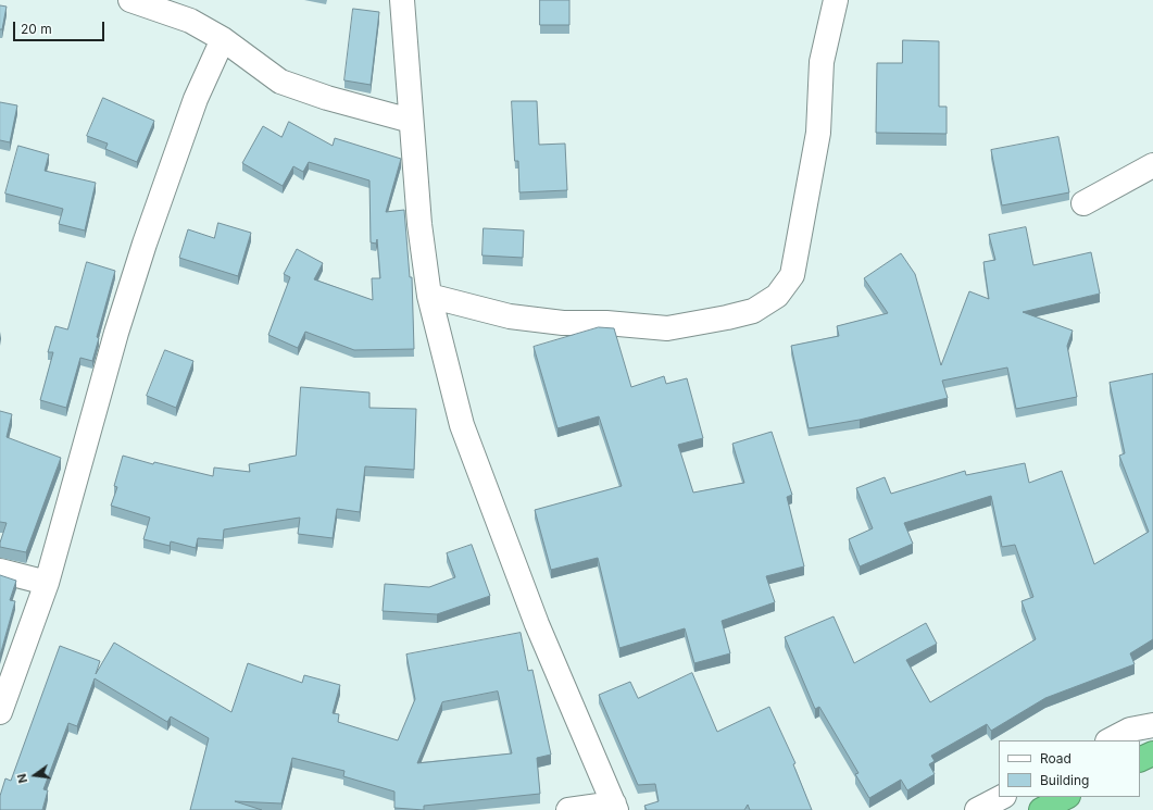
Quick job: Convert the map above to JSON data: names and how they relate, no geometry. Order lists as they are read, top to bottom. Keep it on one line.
{"legend":["Road","Building"],"scale_bar":"20 m","north":"left"}
